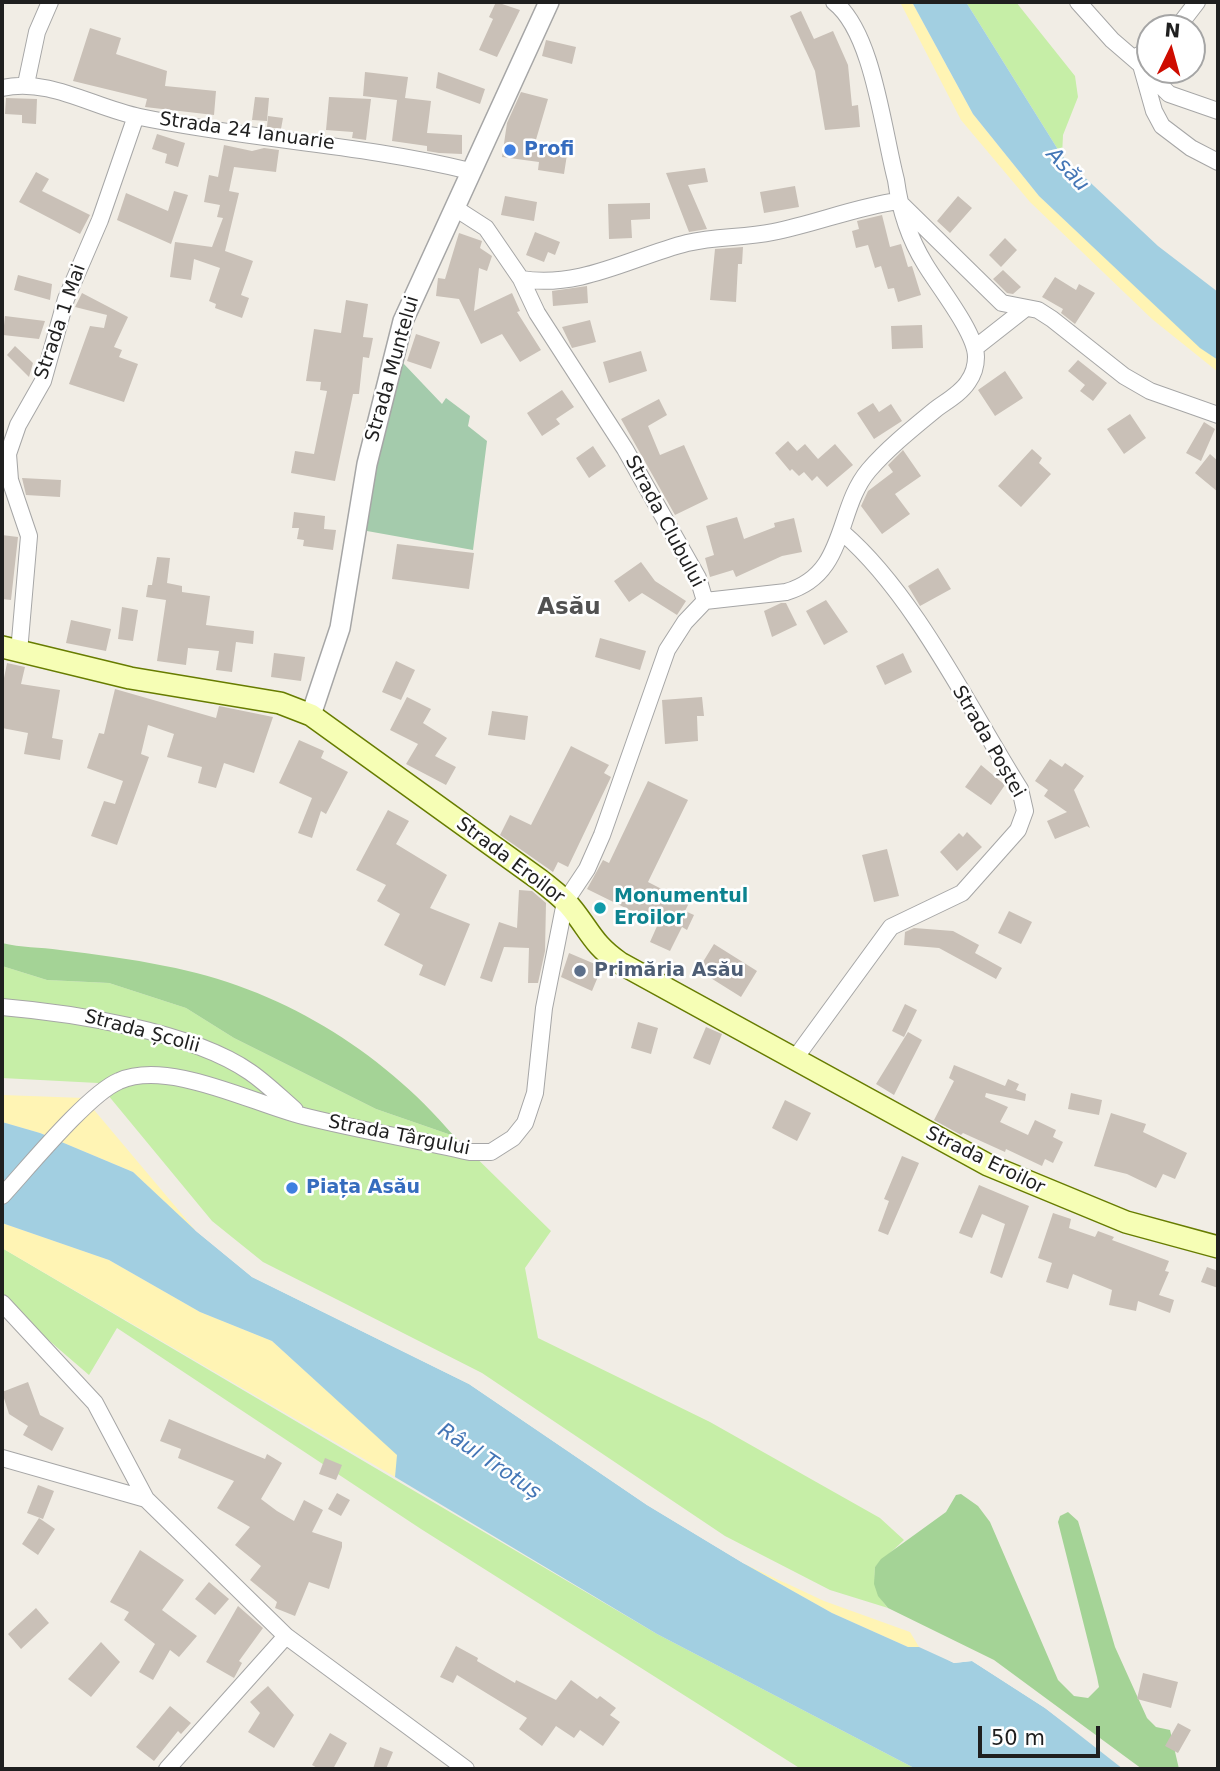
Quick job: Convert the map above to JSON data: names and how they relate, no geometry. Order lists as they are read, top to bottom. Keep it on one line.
{"streets":{"main road":["Strada Eroilor"],"street":["Strada 24 Ianuarie","Strada 1 Mai","Strada Muntelui","Strada Clubului","Strada Poștei","Strada Școlii","Strada Târgului"]},"crossings":[["Strada 24 Ianuarie","Strada 1 Mai"],["Strada 24 Ianuarie","Strada Muntelui"],["Strada 1 Mai","Strada Eroilor"],["Strada Muntelui","Strada Clubului"],["Strada Muntelui","Strada Eroilor"],["Strada Clubului","Strada Eroilor"],["Strada Clubului","Strada Târgului"],["Strada Poștei","Strada Eroilor"],["Strada Eroilor","Strada Târgului"],["Strada Școlii","Strada Târgului"]],"districts":["Asău"],"water":["Asău","Râul Trotuș"],"places":["Profi","Monumentul Eroilor","Primăria Asău","Piața Asău"],"scale_bar":"50 m","north":"top"}
